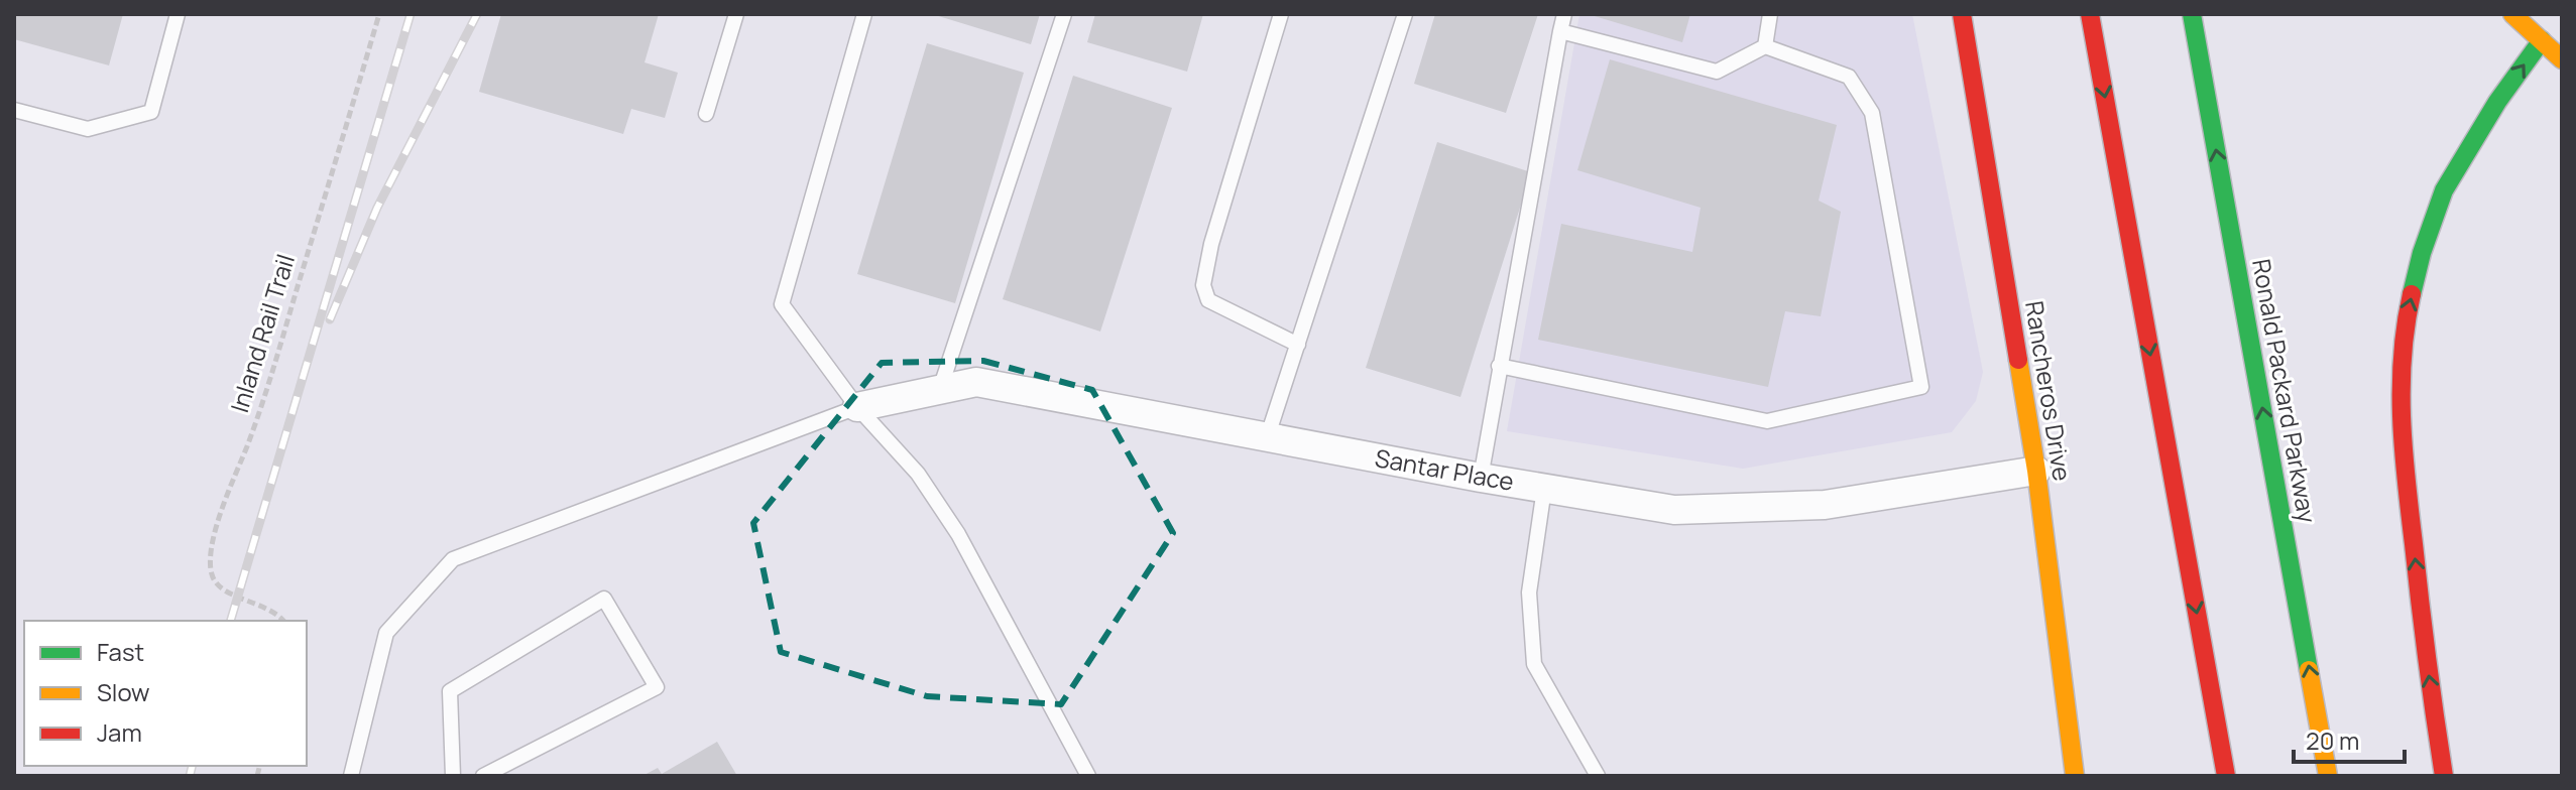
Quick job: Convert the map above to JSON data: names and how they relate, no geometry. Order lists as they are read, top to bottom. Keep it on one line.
{"streets":{"main road":["Rancheros Drive","Ronald Packard Parkway"],"street":["Santar Place"],"path":["Inland Rail Trail"]},"crossings":[["Rancheros Drive","Santar Place"]],"legend":["Fast","Slow","Jam"],"scale_bar":"20 m"}
